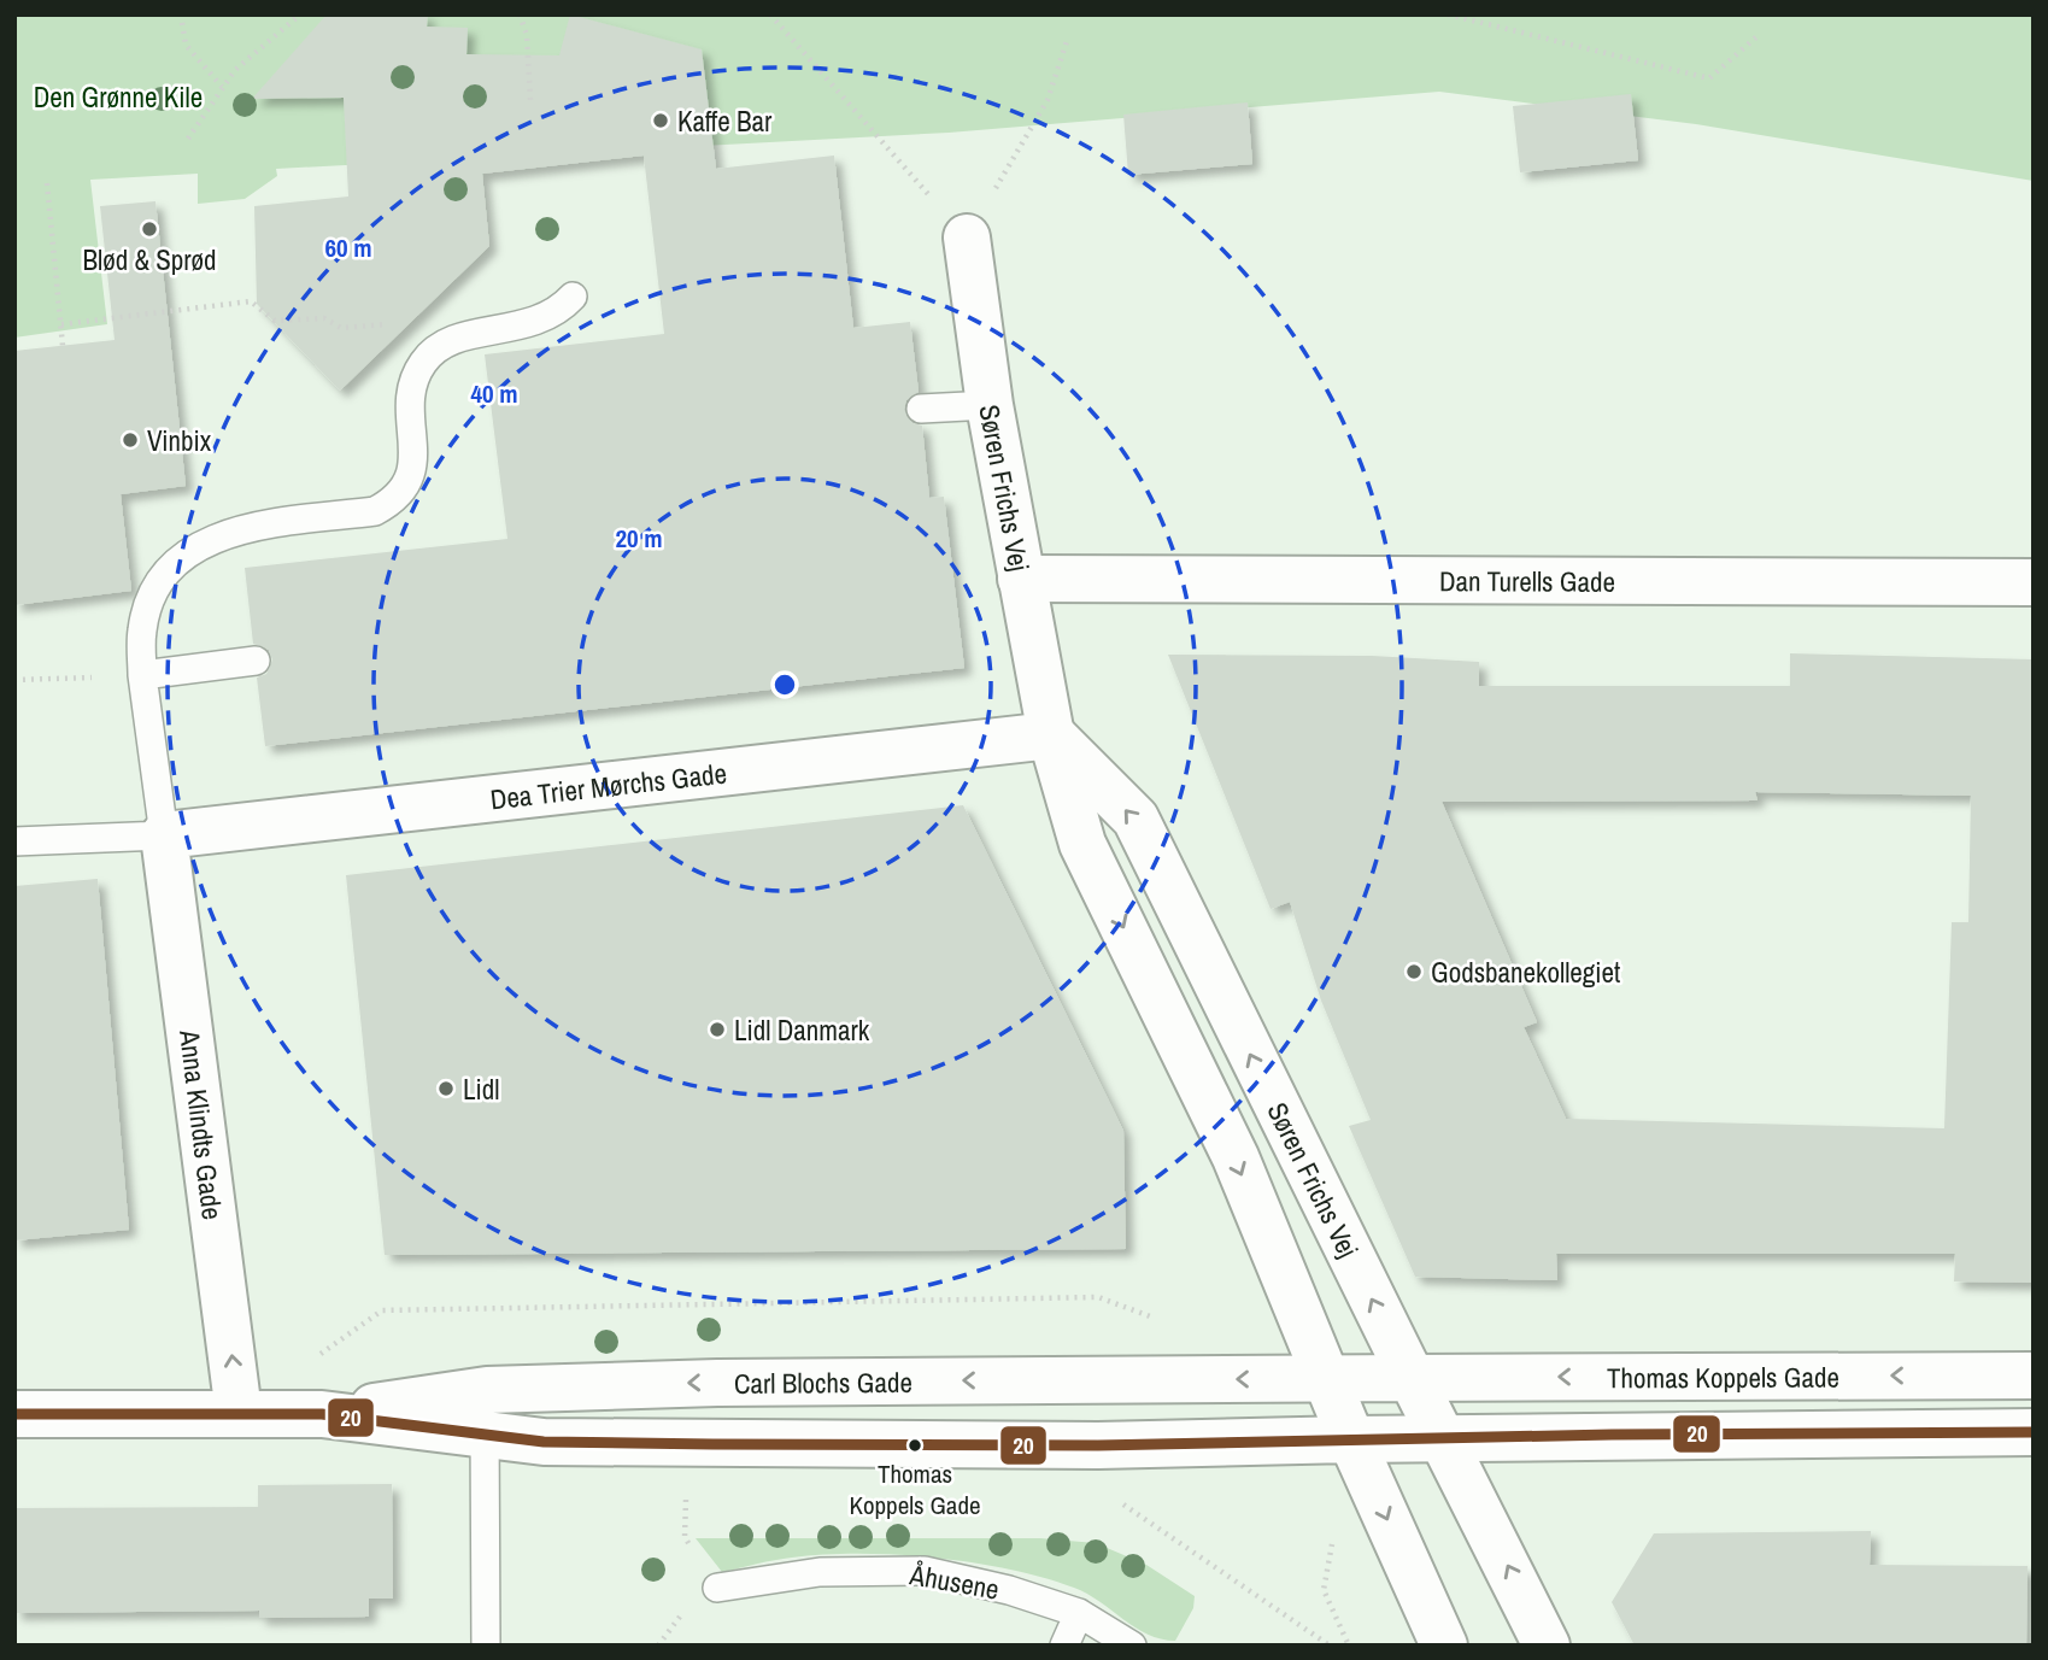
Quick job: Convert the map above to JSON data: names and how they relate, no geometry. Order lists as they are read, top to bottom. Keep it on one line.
{"streets":{"street":["Søren Frichs Vej","Dan Turells Gade","Dea Trier Mørchs Gade","Anna Klindts Gade","Thomas Koppels Gade","Carl Blochs Gade"],"lane":["Åhusene"]},"crossings":[["Søren Frichs Vej","Dan Turells Gade"],["Søren Frichs Vej","Dea Trier Mørchs Gade"],["Søren Frichs Vej","Thomas Koppels Gade"],["Søren Frichs Vej","Carl Blochs Gade"],["Dea Trier Mørchs Gade","Anna Klindts Gade"],["Anna Klindts Gade","Carl Blochs Gade"],["Thomas Koppels Gade","Carl Blochs Gade"]],"one_way":["Anna Klindts Gade"],"parks":["Den Grønne Kile"],"places":["Kaffe Bar","Blød & Sprød","Vinbix","Godsbanekollegiet","Lidl Danmark","Lidl","Thomas Koppels Gade"],"lines":["transit line 20"],"rings":["60 m","40 m","20 m"]}
